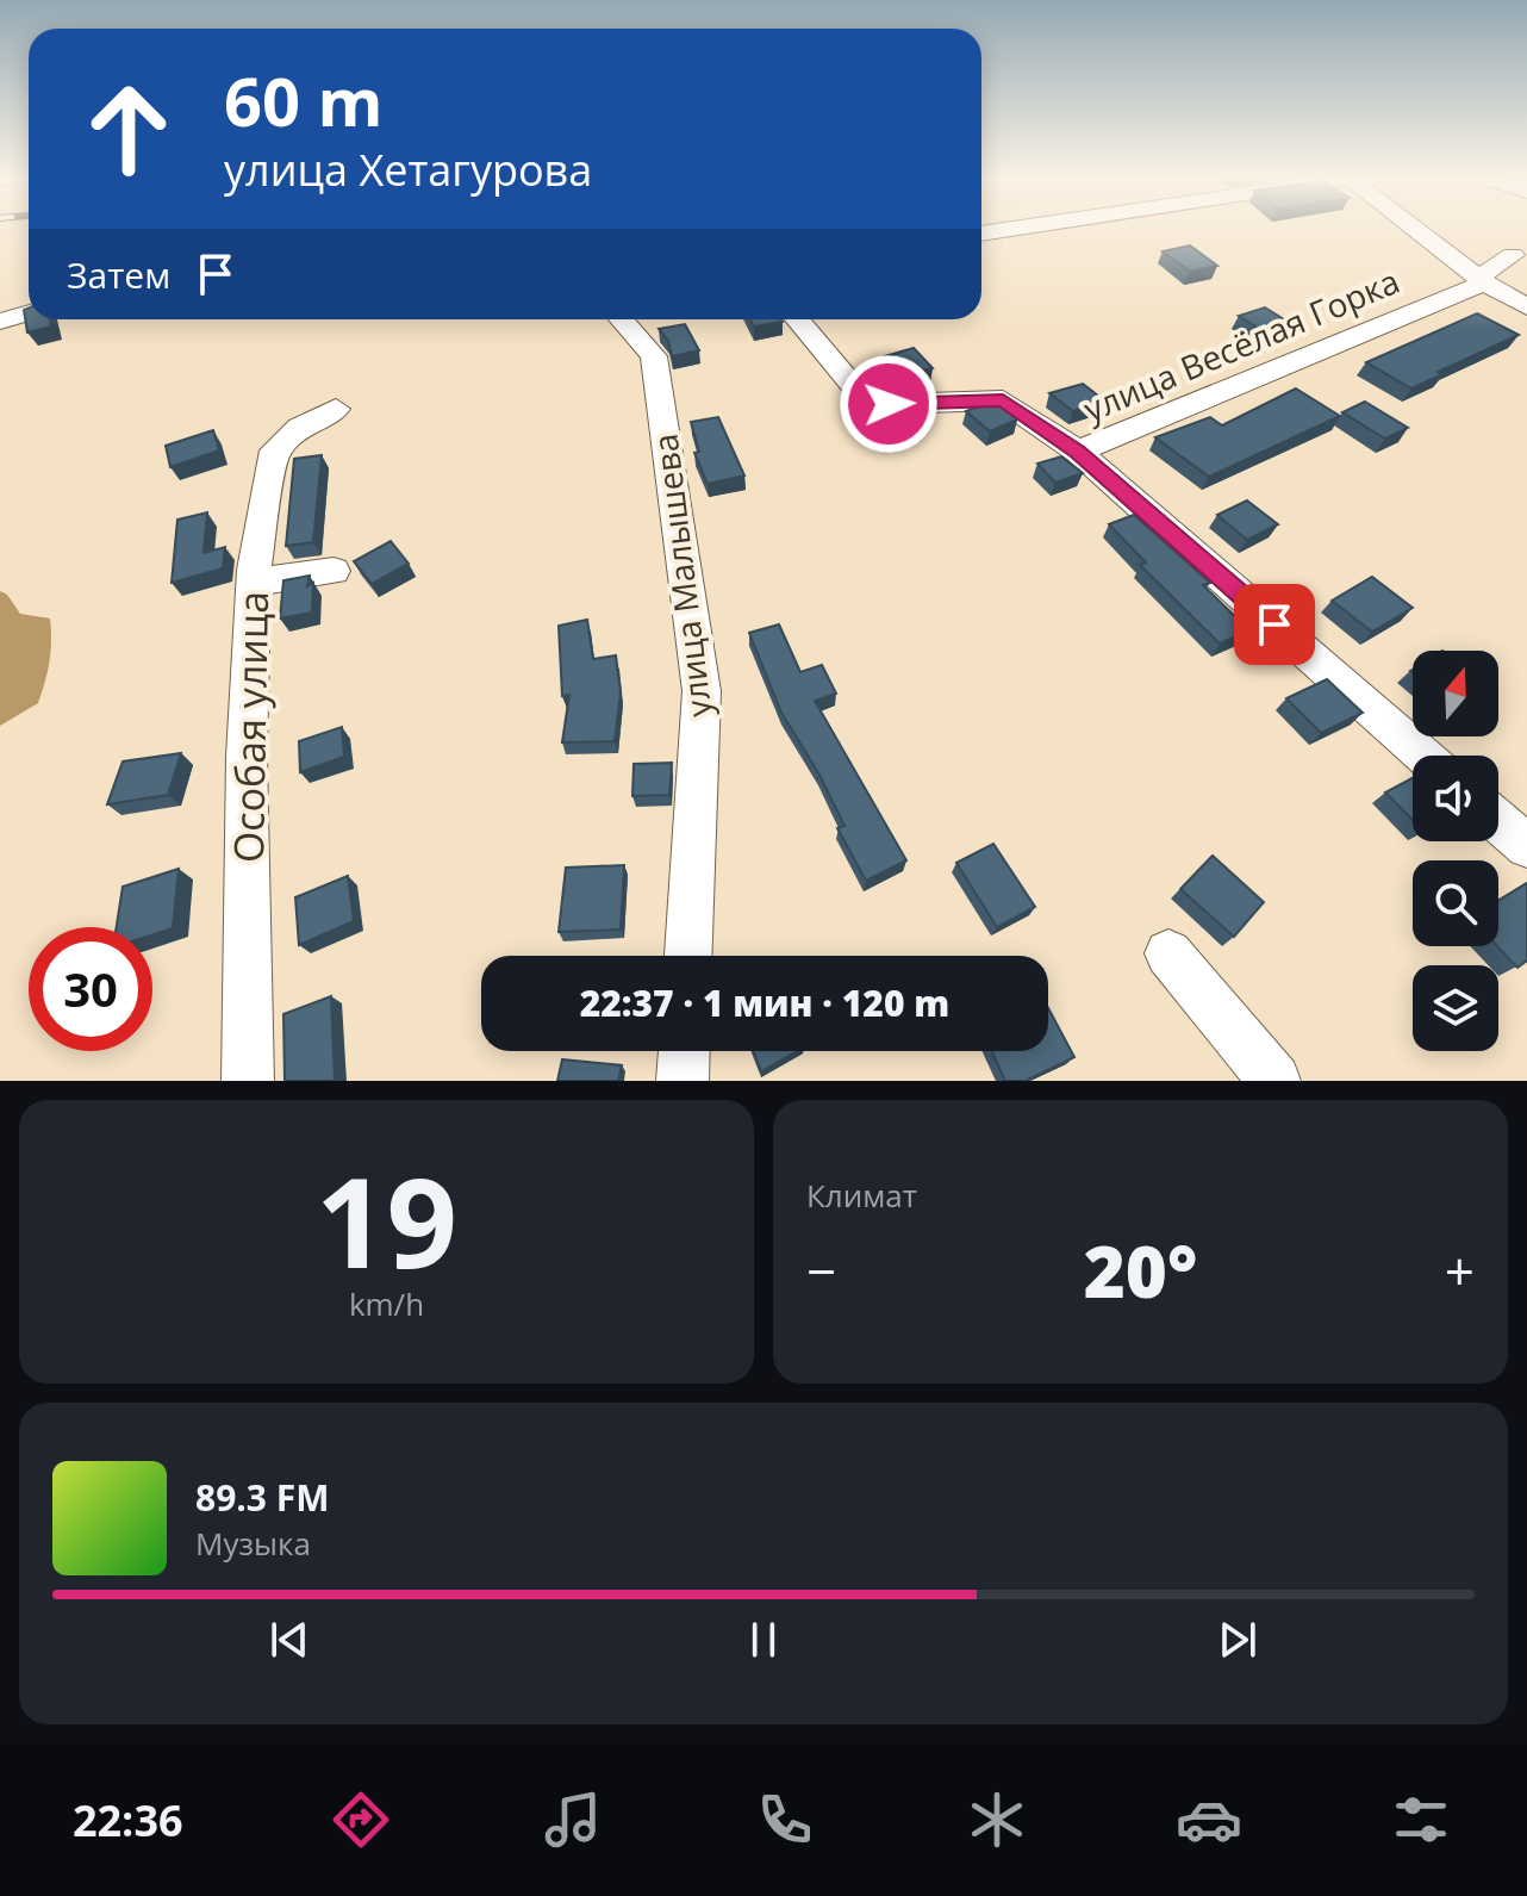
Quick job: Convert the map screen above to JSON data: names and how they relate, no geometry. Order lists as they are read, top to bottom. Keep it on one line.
{"streets":{"street":["улица Весёлая Горка","улица Малышева","Особая улица"]},"north":"top","page":{"turn":["60 m","улица Хетагурова"],"then":"Затем","limit":"30","trip":"22:37 · 1 мин · 120 m","tile":[["19","km/h"],"Климат"],"heat":["−","20°","+"],"song":["89.3 FM","Музыка"],"tabs":"22:36"}}
